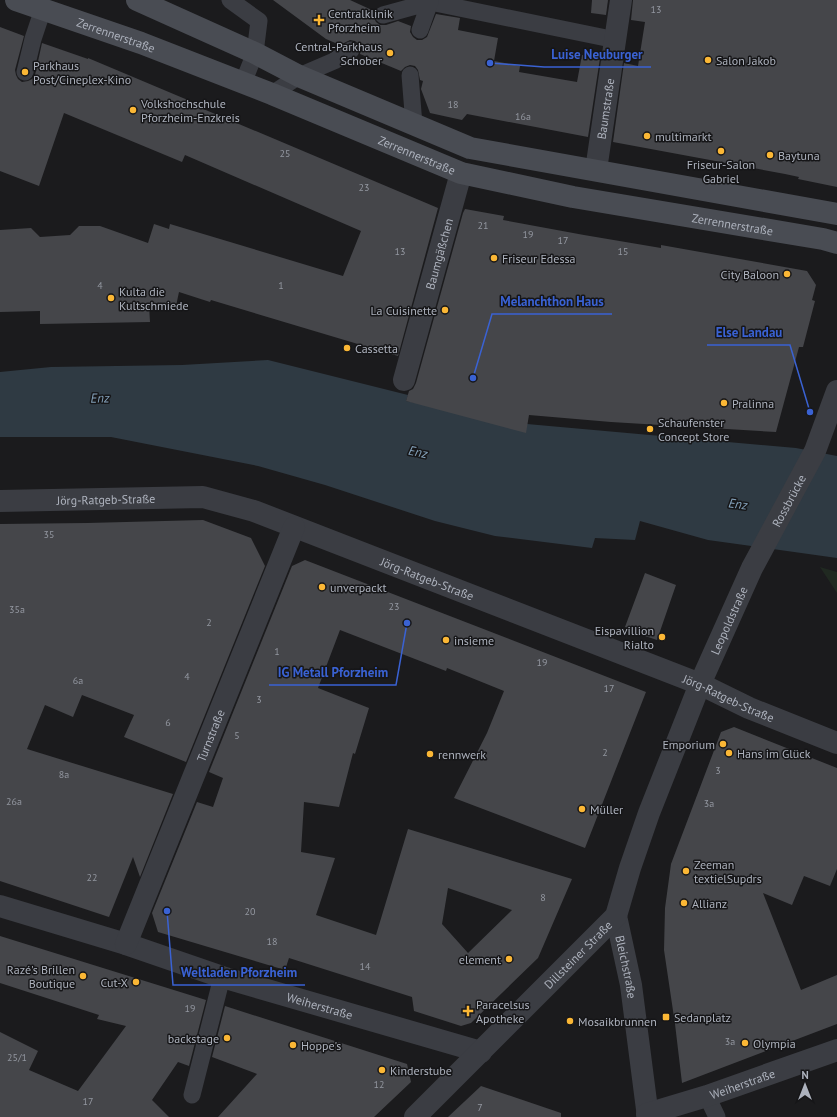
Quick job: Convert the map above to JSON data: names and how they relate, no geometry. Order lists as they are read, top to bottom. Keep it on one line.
{"streets":{"main road":["Zerrennerstraße"],"street":["Baumstraße","Baumgäßchen","Jörg-Ratgeb-Straße","Rossbrücke","Leopoldstraße","Turnstraße","Dillsteiner Straße","Bleichstraße","Weiherstraße"]},"crossings":[["Zerrennerstraße","Baumgäßchen"],["Jörg-Ratgeb-Straße","Leopoldstraße"],["Jörg-Ratgeb-Straße","Turnstraße"],["Jörg-Ratgeb-Straße","Dillsteiner Straße"],["Rossbrücke","Leopoldstraße"],["Leopoldstraße","Dillsteiner Straße"],["Turnstraße","Weiherstraße"],["Dillsteiner Straße","Bleichstraße"],["Dillsteiner Straße","Weiherstraße"],["Bleichstraße","Weiherstraße"]],"water":["Enz"],"places":{"health":["Centralklinik Pforzheim","Paracelsus Apotheke"],"other":["Central-Parkhaus Schober","Salon Jakob","Luise Neuburger","Parkhaus Post/Cineplex-Kino","Volkshochschule Pforzheim-Enzkreis","multimarkt","Friseur-Salon Gabriel","Baytuna","Friseur Edessa","City Baloon","Kulta die Kultschmiede","La Cuisinette","Cassetta","Melanchthon Haus","Pralinna","Else Landau","Schaufenster Concept Store","unverpackt","IG Metall Pforzheim","Eispavillion Rialto","insieme","Emporium","Hans im Glück","rennwerk","Müller","Zeeman textielSupdrs","Allianz","Weltladen Pforzheim","element","Razé's Brillen Boutique","Cut-X","Mosaikbrunnen","backstage","Olympia","Hoppe's","Kinderstube"],"transit":["Sedanplatz"]},"house_numbers":["13","18","16a","25","23","21","19","17","13","15","4","1","35","23","35a","2","1","19","4","6a","17","3","6","5","2","3","8a","26a","3a","22","8","20","18","14","19","3a","25/1","12","17","7"],"north":"top"}
